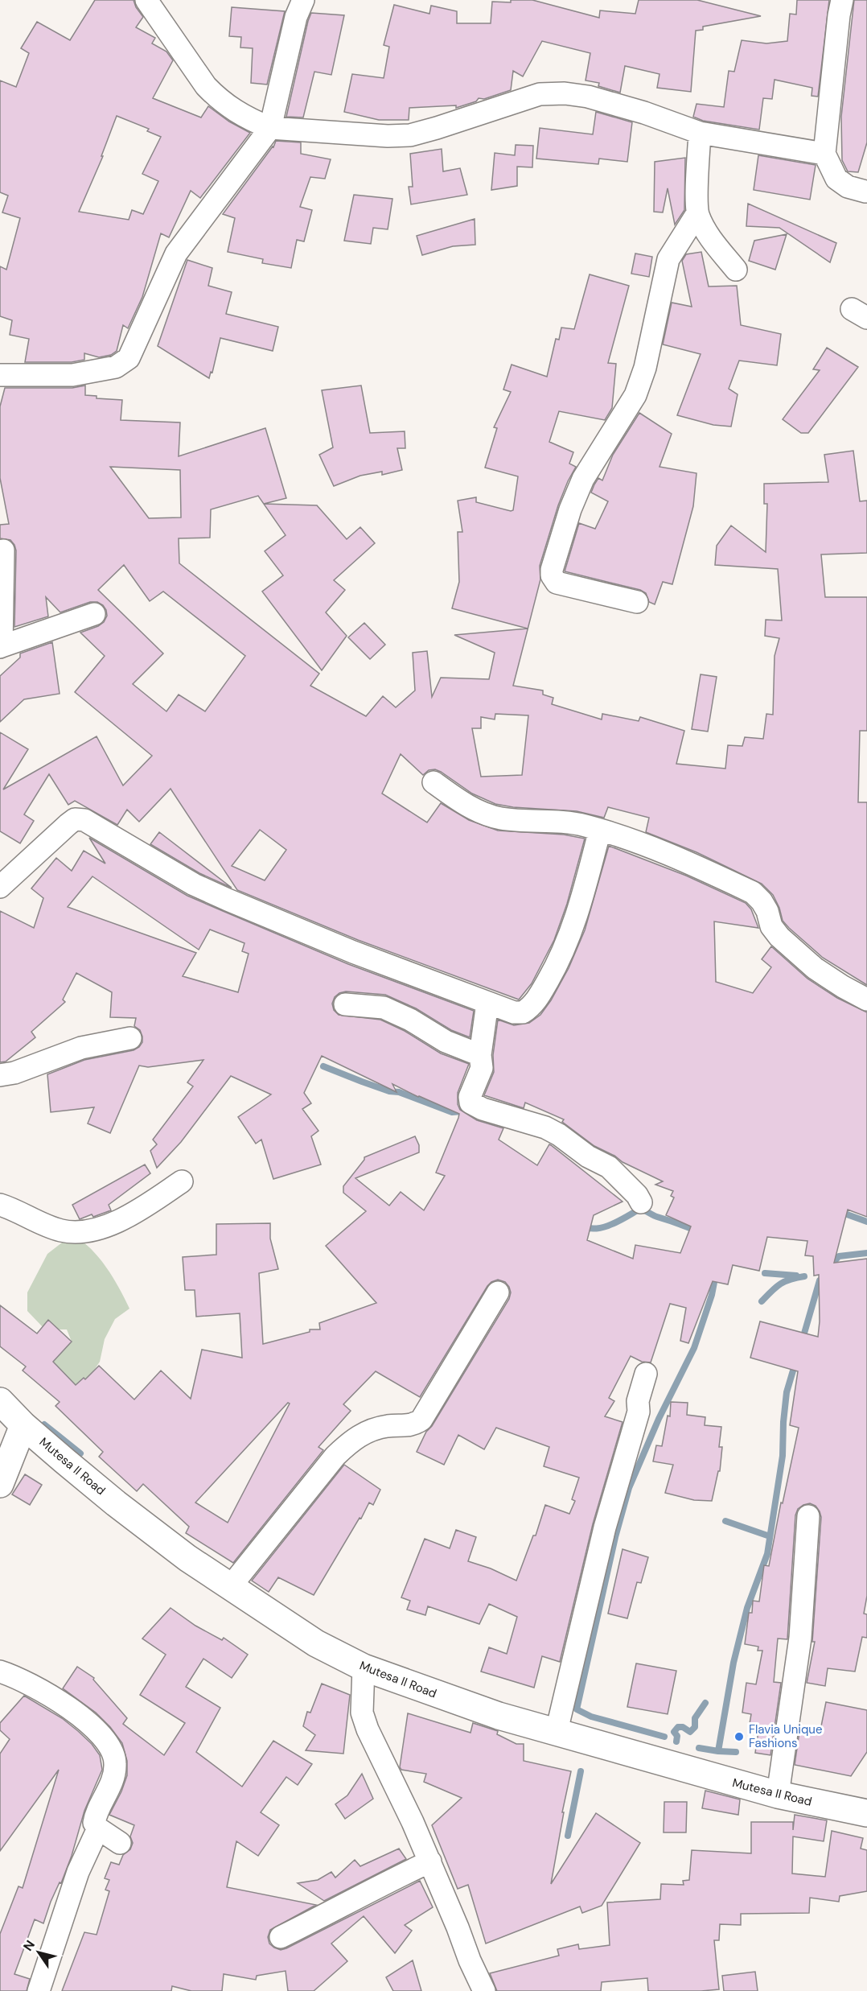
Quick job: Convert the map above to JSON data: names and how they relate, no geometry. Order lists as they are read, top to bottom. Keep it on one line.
{"streets":{"street":["Mutesa II Road"]},"places":["Flavia Unique Fashions"],"north":"top left"}
